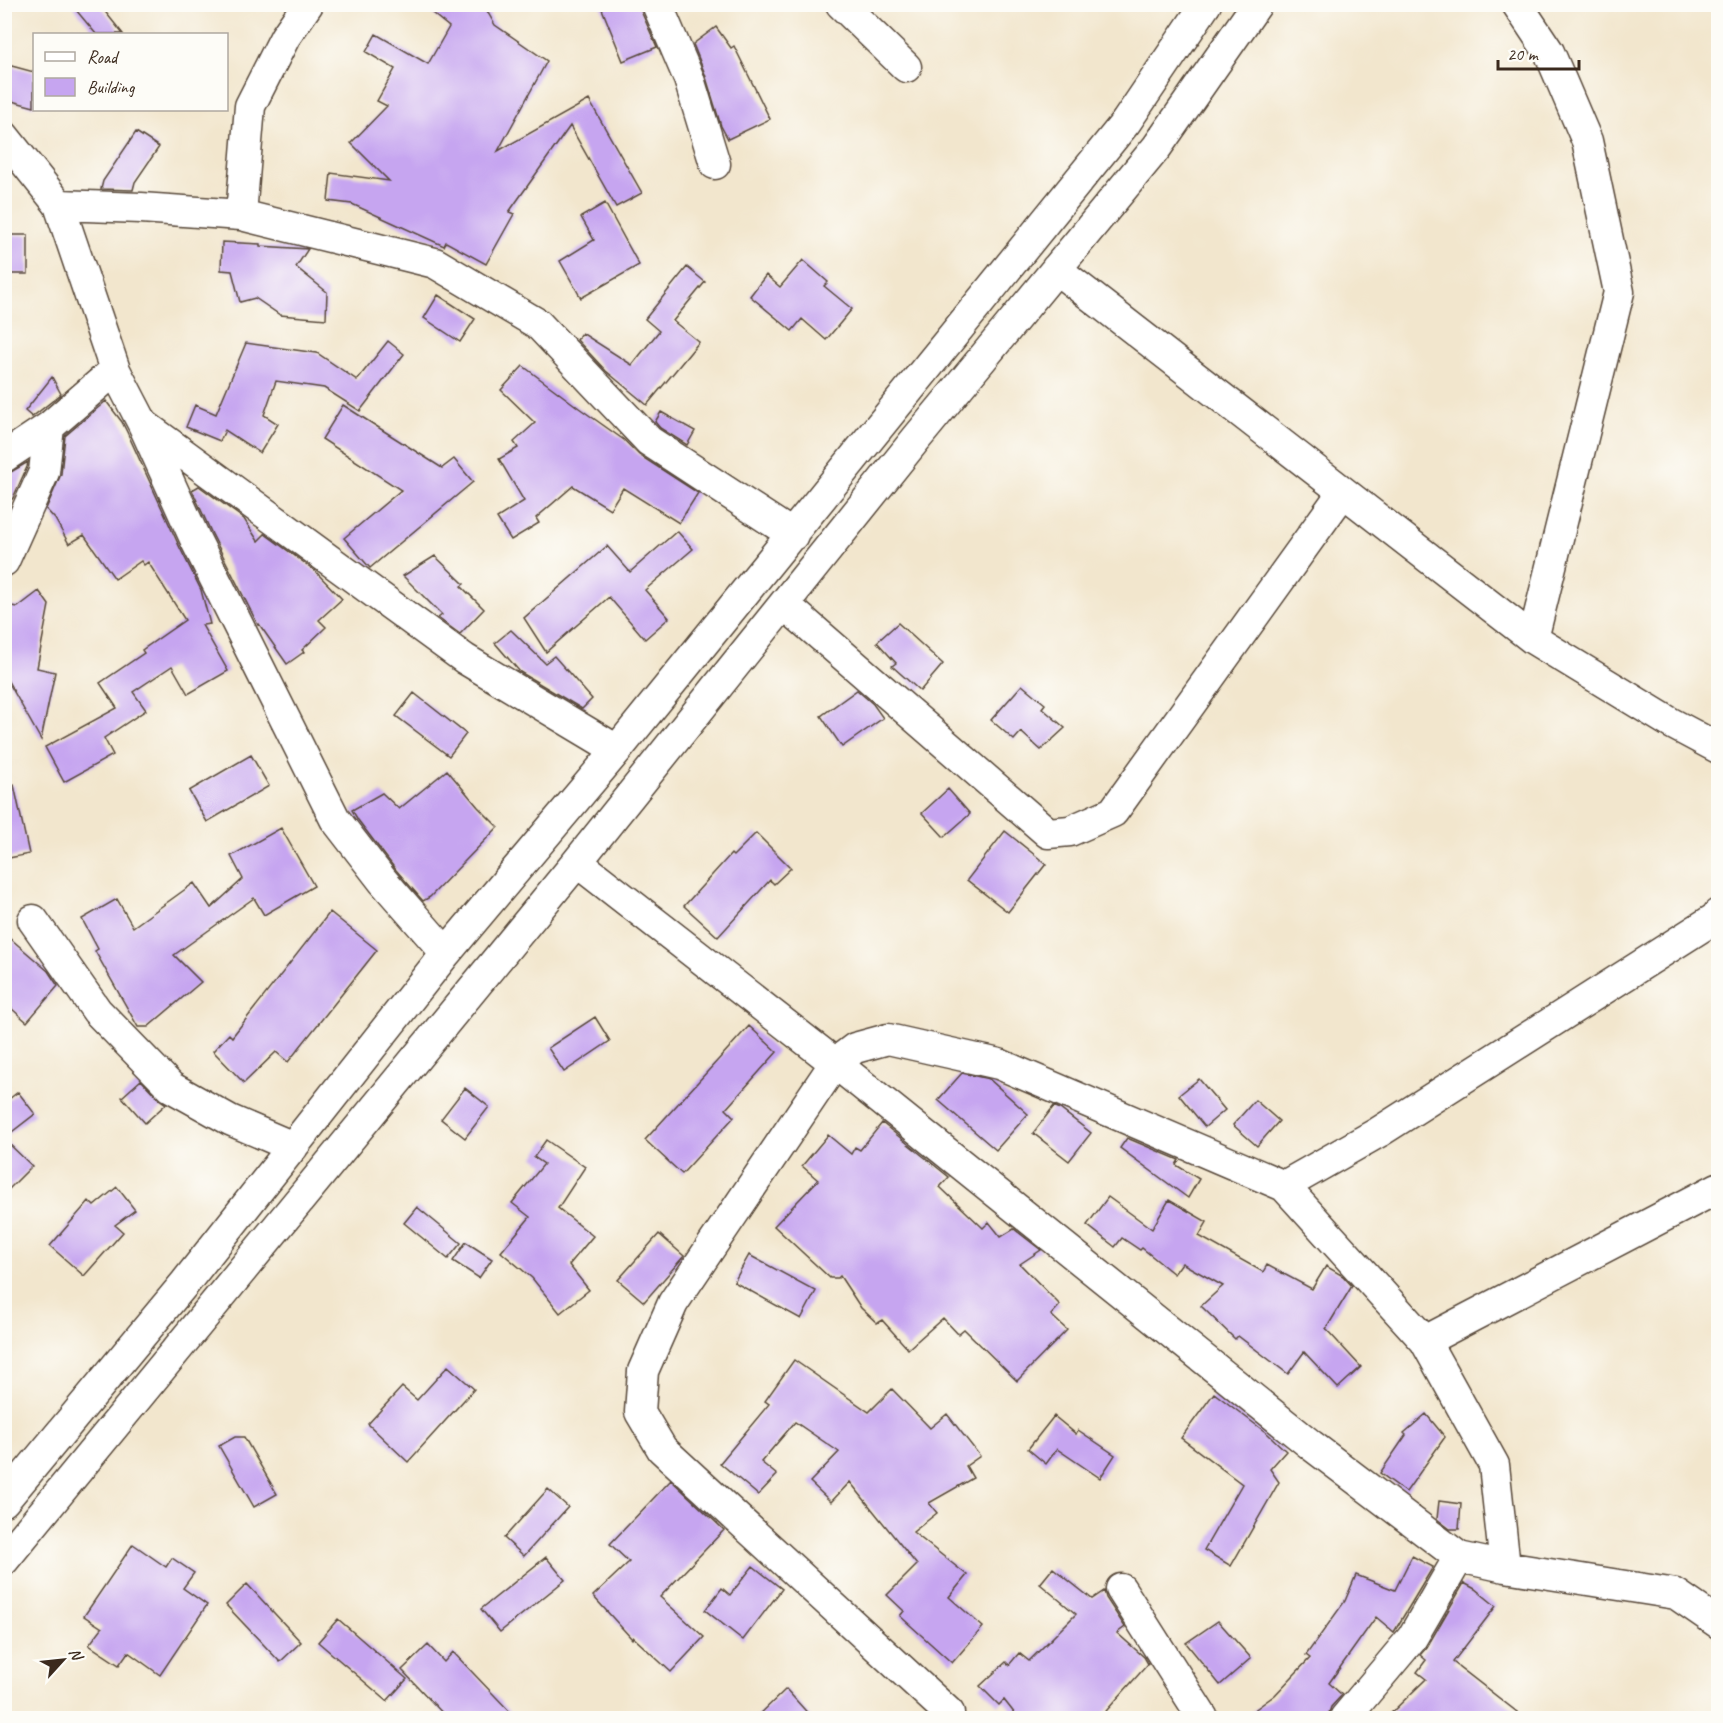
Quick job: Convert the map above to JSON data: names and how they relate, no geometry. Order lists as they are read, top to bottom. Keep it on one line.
{"legend":["Road","Building"],"scale_bar":"20 m","north":"top right"}
